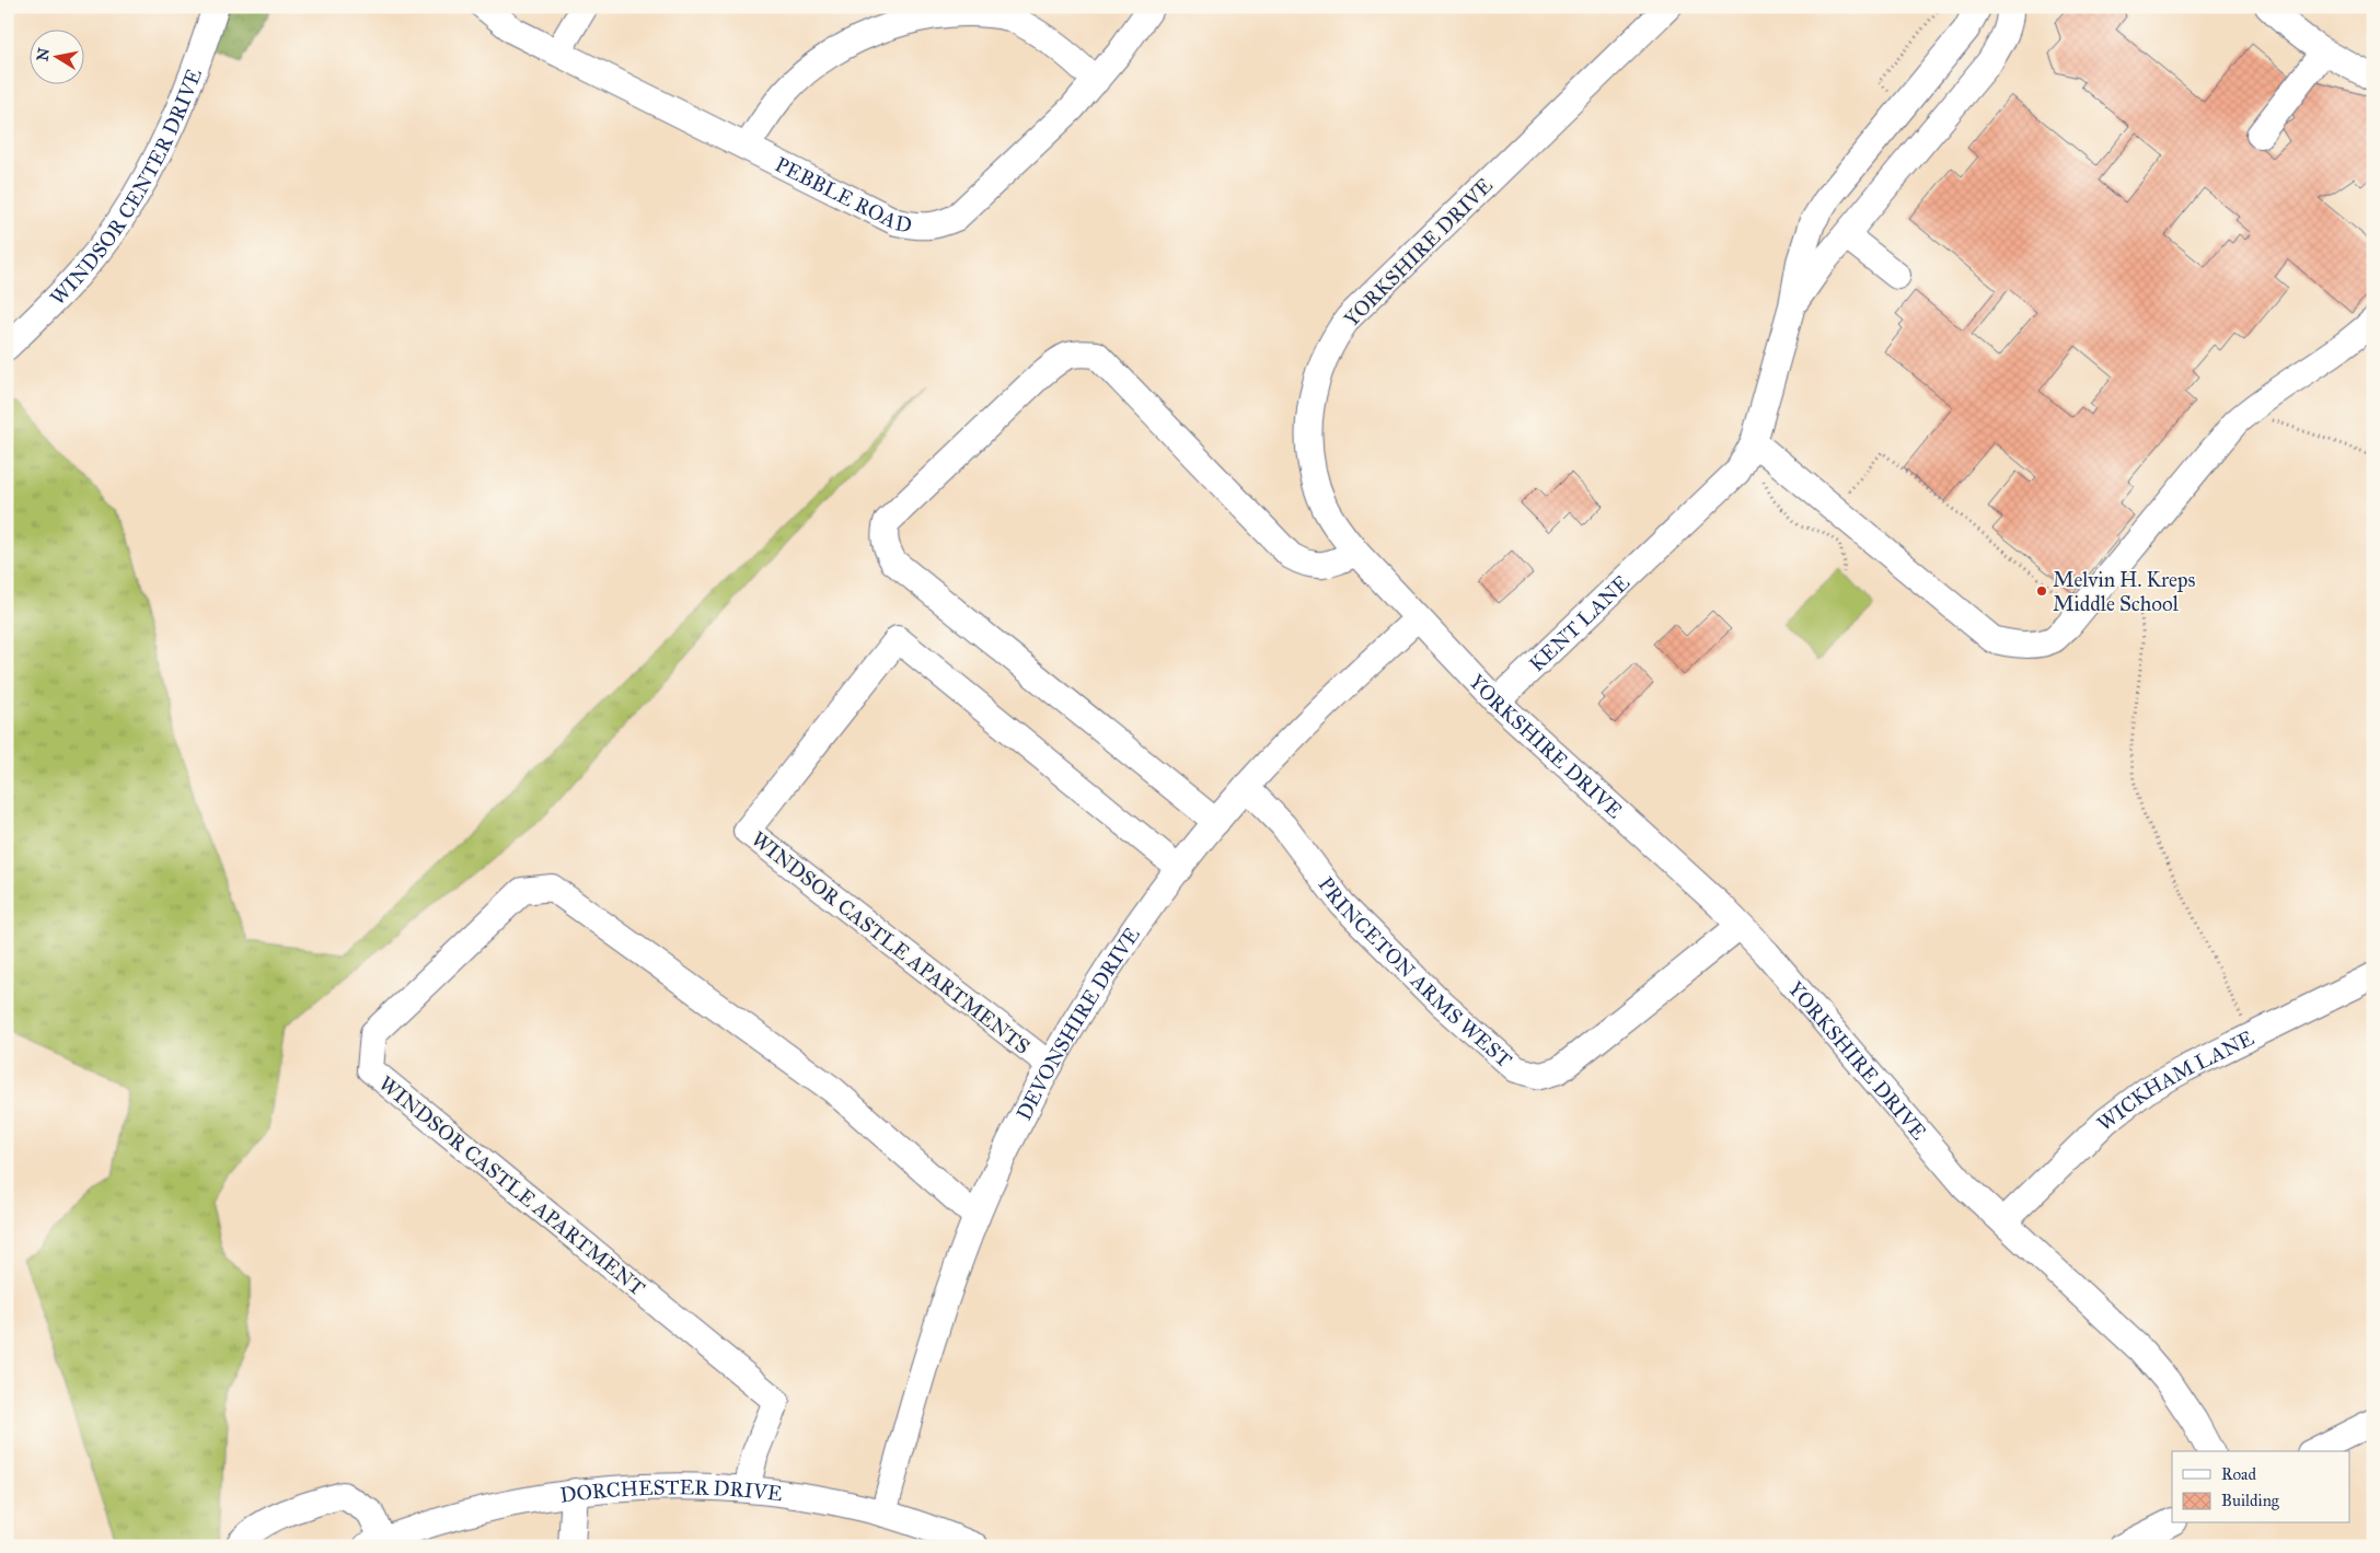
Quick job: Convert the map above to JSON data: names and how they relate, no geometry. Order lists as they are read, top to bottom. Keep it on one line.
{"streets":{"street":["WINDSOR CENTER DRIVE","PEBBLE ROAD","YORKSHIRE DRIVE","KENT LANE","WINDSOR CASTLE APARTMENTS","PRINCETON ARMS WEST","DEVONSHIRE DRIVE","WICKHAM LANE","WINDSOR CASTLE APARTMENT","DORCHESTER DRIVE"]},"crossings":[["YORKSHIRE DRIVE","KENT LANE"],["YORKSHIRE DRIVE","PRINCETON ARMS WEST"],["YORKSHIRE DRIVE","DEVONSHIRE DRIVE"],["YORKSHIRE DRIVE","WICKHAM LANE"],["WINDSOR CASTLE APARTMENTS","DEVONSHIRE DRIVE"],["PRINCETON ARMS WEST","DEVONSHIRE DRIVE"],["DEVONSHIRE DRIVE","WINDSOR CASTLE APARTMENT"],["DEVONSHIRE DRIVE","DORCHESTER DRIVE"],["WINDSOR CASTLE APARTMENT","DORCHESTER DRIVE"]],"places":["Melvin H. Kreps Middle School"],"legend":["Road","Building"],"north":"left"}
